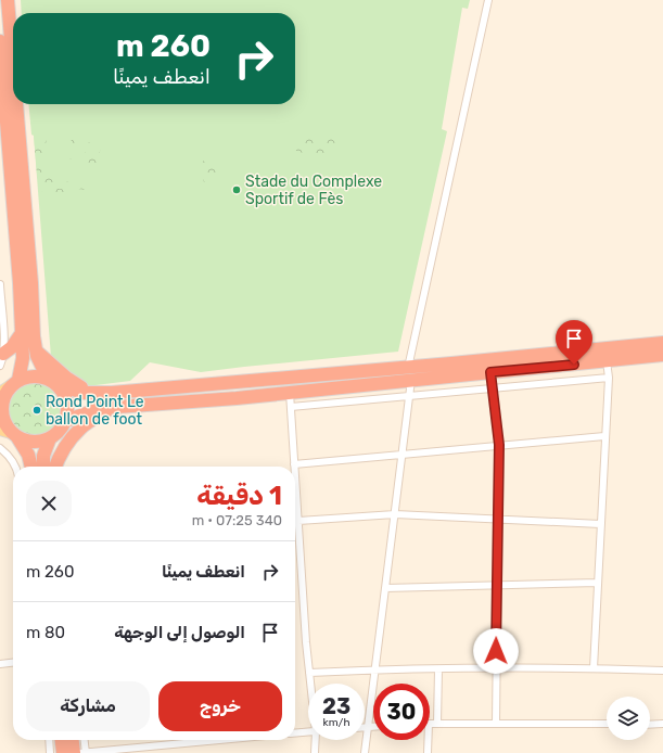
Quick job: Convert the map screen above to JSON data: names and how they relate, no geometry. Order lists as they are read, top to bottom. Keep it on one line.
{"places":["Stade du Complexe Sportif de Fès","Rond Point Le ballon de foot"],"page":{"turn":["260 m","انعطف يمينًا"],"heading":["1 دقيقة","340 m · 07:25"],"list":[{"name":"انعطف يمينًا","value":"260 m"},{"name":"الوصول إلى الوجهة","value":"80 m"}],"buttons":["خروج","مشاركة"],"speed":"23 km/h","limit":"30"}}
